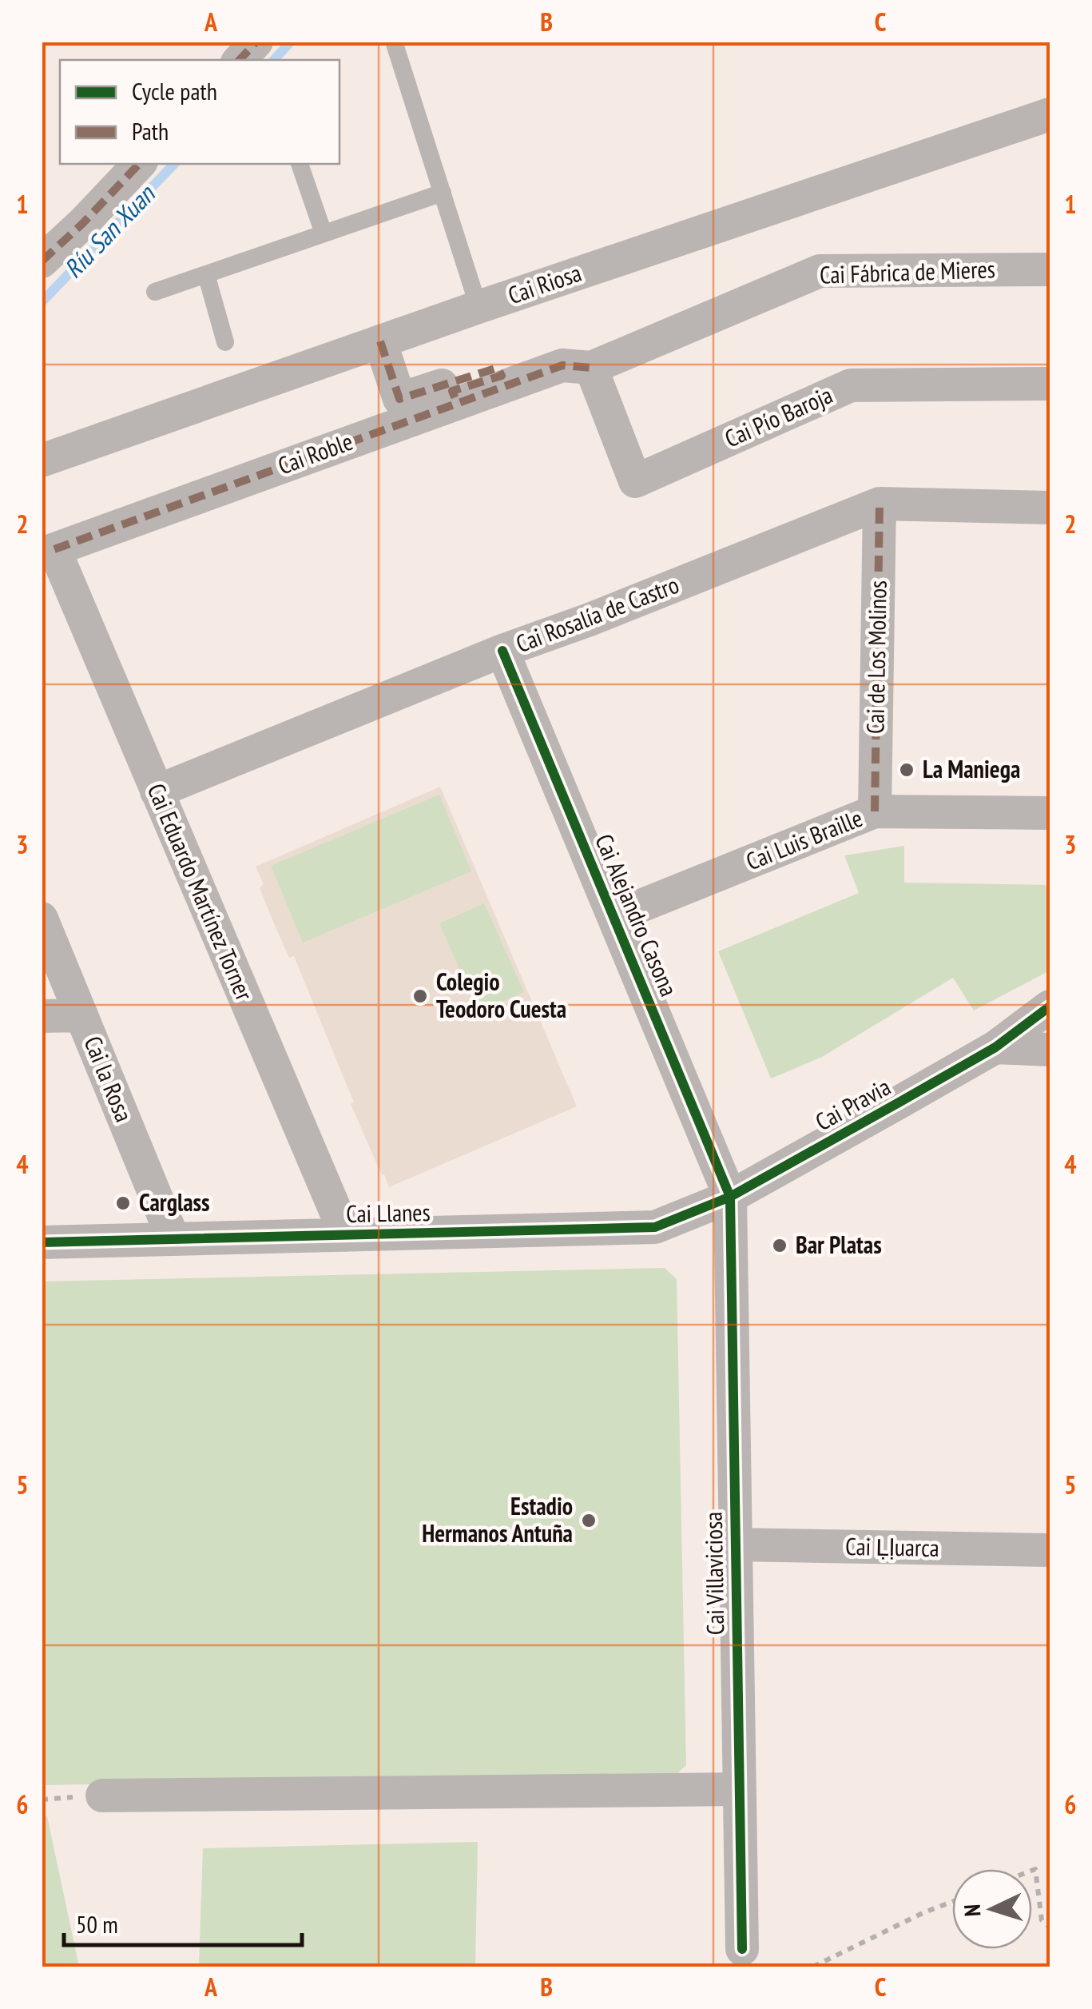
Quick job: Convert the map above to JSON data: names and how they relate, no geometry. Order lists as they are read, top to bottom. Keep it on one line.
{"streets":{"street":["Cai Fábrica de Mieres","Cai Riosa","Cai Pío Baroja","Cai Roble","Cai Rosalía de Castro","Cai de Los Molinos","Cai Luis Braille","Cai Eduardo Martínez Torner","Cai Alejandro Casona","Cai la Rosa","Cai Pravia","Cai Llanes","Cai Ḷḷuarca","Cai Villaviciosa"]},"crossings":[["Cai Fábrica de Mieres","Cai Pío Baroja"],["Cai Fábrica de Mieres","Cai Roble"],["Cai Pío Baroja","Cai Roble"],["Cai Roble","Cai Eduardo Martínez Torner"],["Cai Rosalía de Castro","Cai de Los Molinos"],["Cai Rosalía de Castro","Cai Eduardo Martínez Torner"],["Cai Rosalía de Castro","Cai Alejandro Casona"],["Cai de Los Molinos","Cai Luis Braille"],["Cai Luis Braille","Cai Alejandro Casona"],["Cai Eduardo Martínez Torner","Cai Llanes"],["Cai Alejandro Casona","Cai Pravia"],["Cai Alejandro Casona","Cai Llanes"],["Cai Alejandro Casona","Cai Villaviciosa"],["Cai la Rosa","Cai Llanes"],["Cai Pravia","Cai Llanes"],["Cai Pravia","Cai Villaviciosa"],["Cai Llanes","Cai Villaviciosa"],["Cai Ḷḷuarca","Cai Villaviciosa"]],"water":["Ríu San Xuan"],"places":["La Maniega","Colegio Teodoro Cuesta","Carglass","Bar Platas","Estadio Hermanos Antuña"],"legend":["Cycle path","Path"],"scale_bar":"50 m","north":"left","grid":{"columns":["A","B","C"],"rows":["1","2","3","4","5","6"]}}
